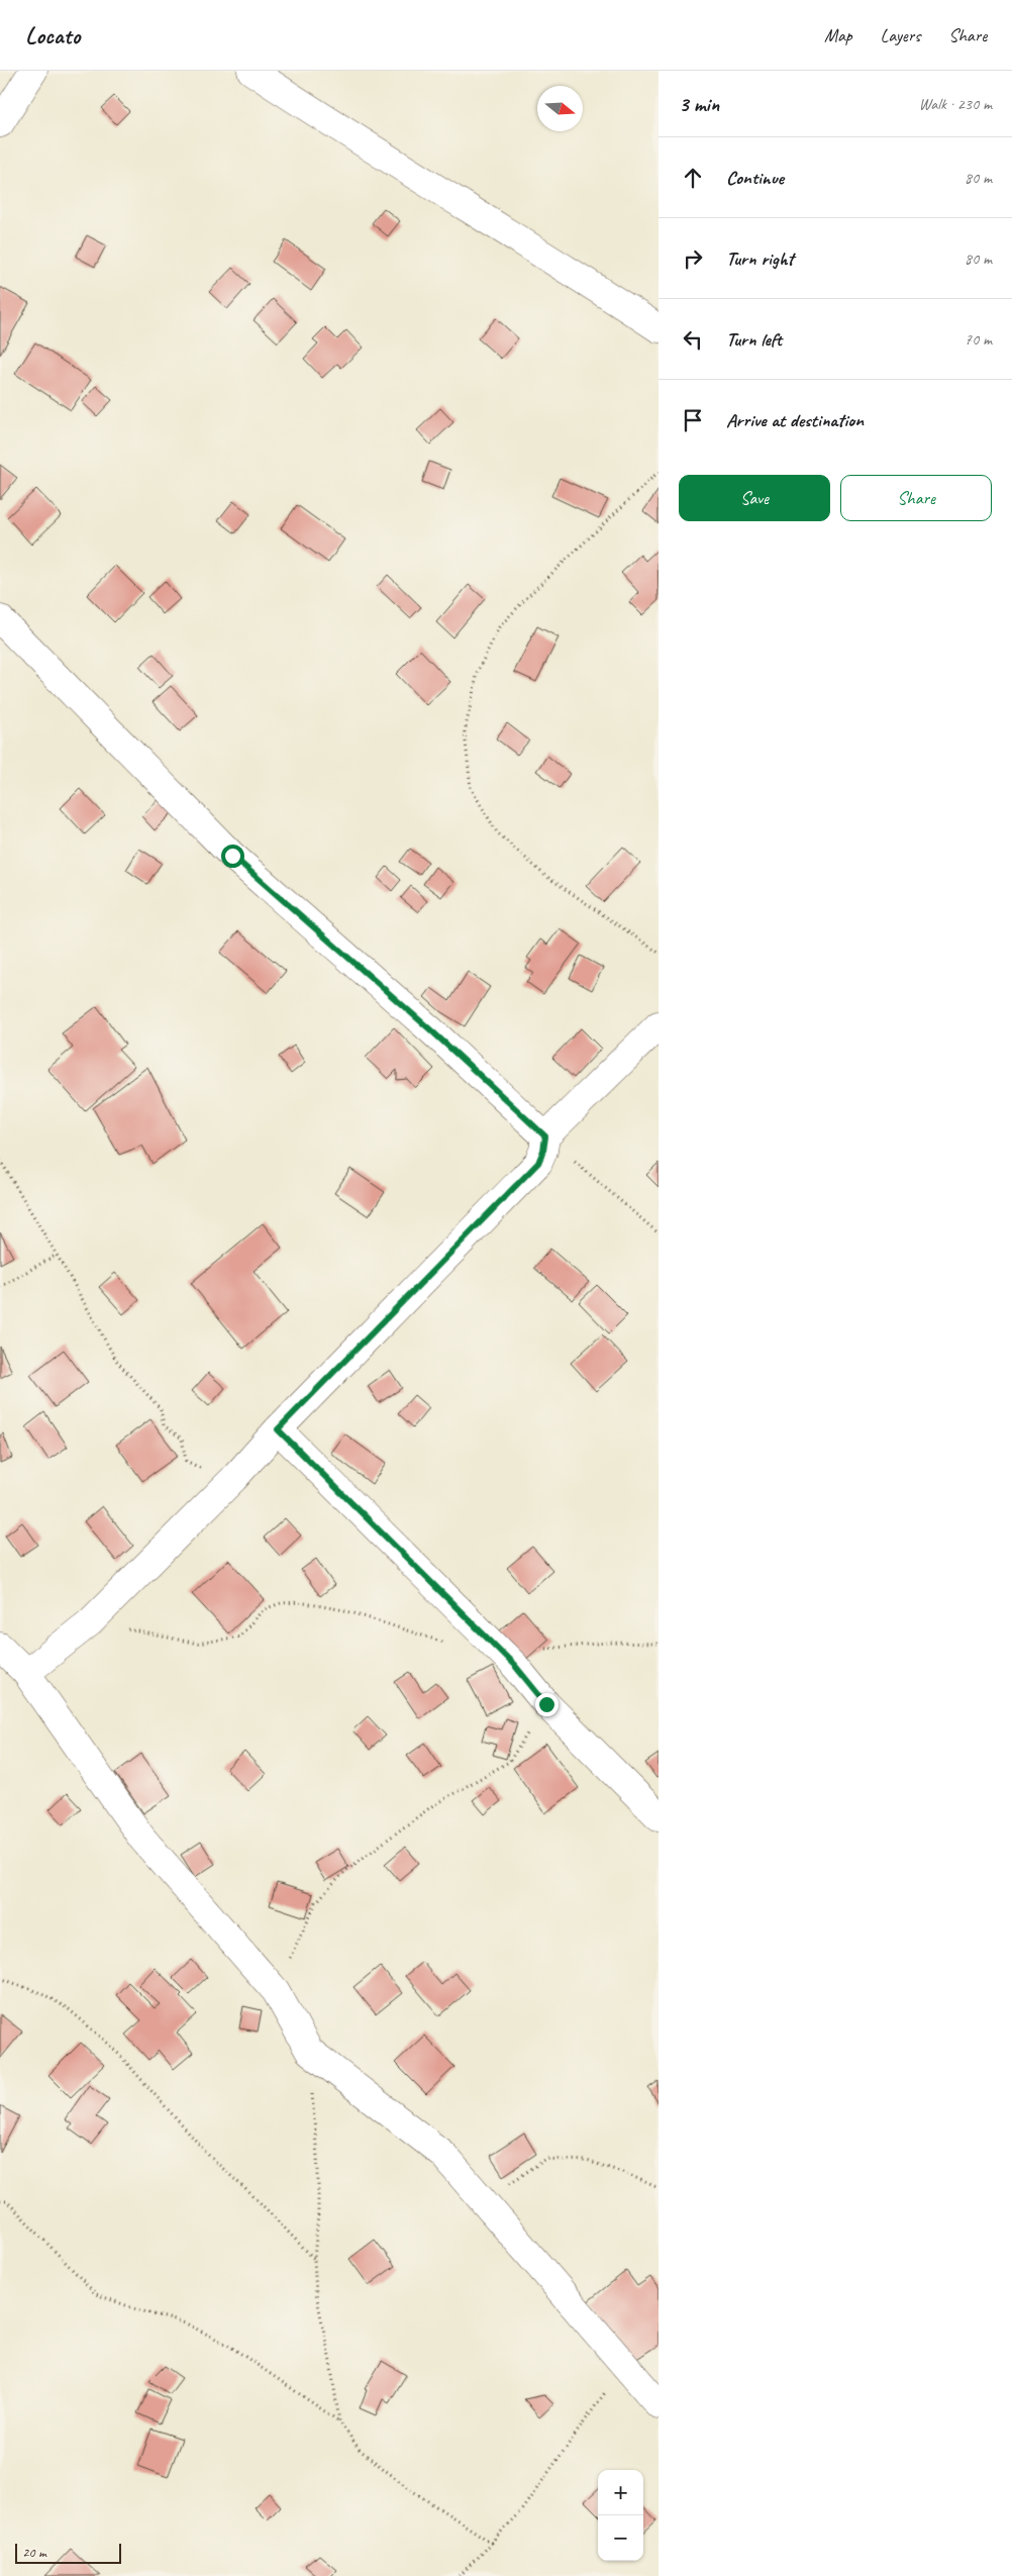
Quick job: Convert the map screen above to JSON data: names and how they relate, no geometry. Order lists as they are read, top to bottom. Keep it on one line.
{"scale_bar":"20 m","north":"right","page":{"header":"Locato","nav":["Map","Layers","Share"],"heading":["3 min","Walk · 230 m"],"list":[["Continue","80 m"],["Turn right","80 m"],["Turn left","70 m"],"Arrive at destination"],"buttons":["Save","Share"],"map_buttons":["+","−"],"scale":"20 m"}}
